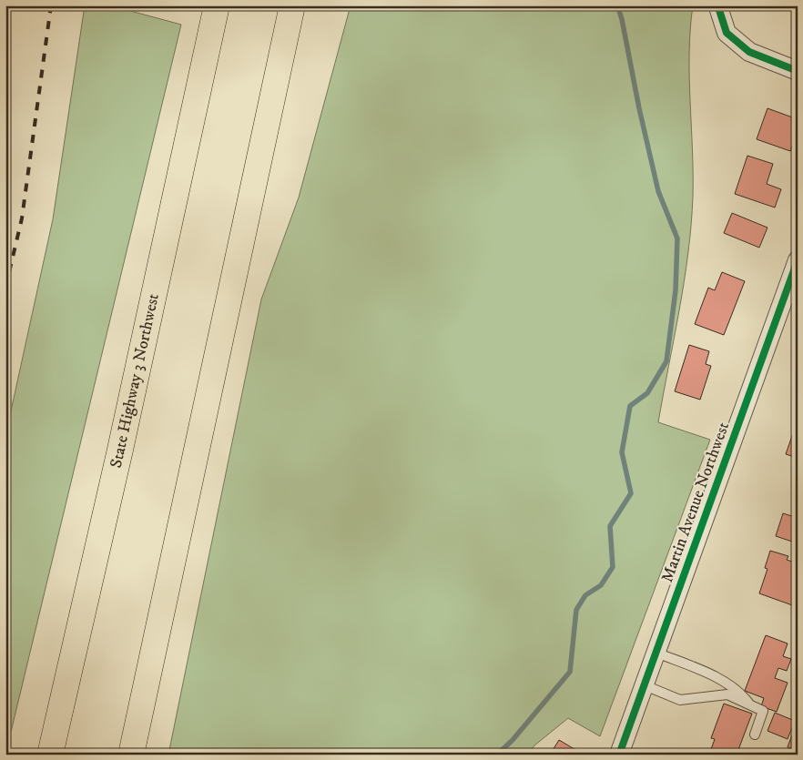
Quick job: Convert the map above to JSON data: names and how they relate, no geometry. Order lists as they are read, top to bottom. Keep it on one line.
{"streets":{"highway":["State Highway 3 Northwest"],"street":["Martin Avenue Northwest"]}}
